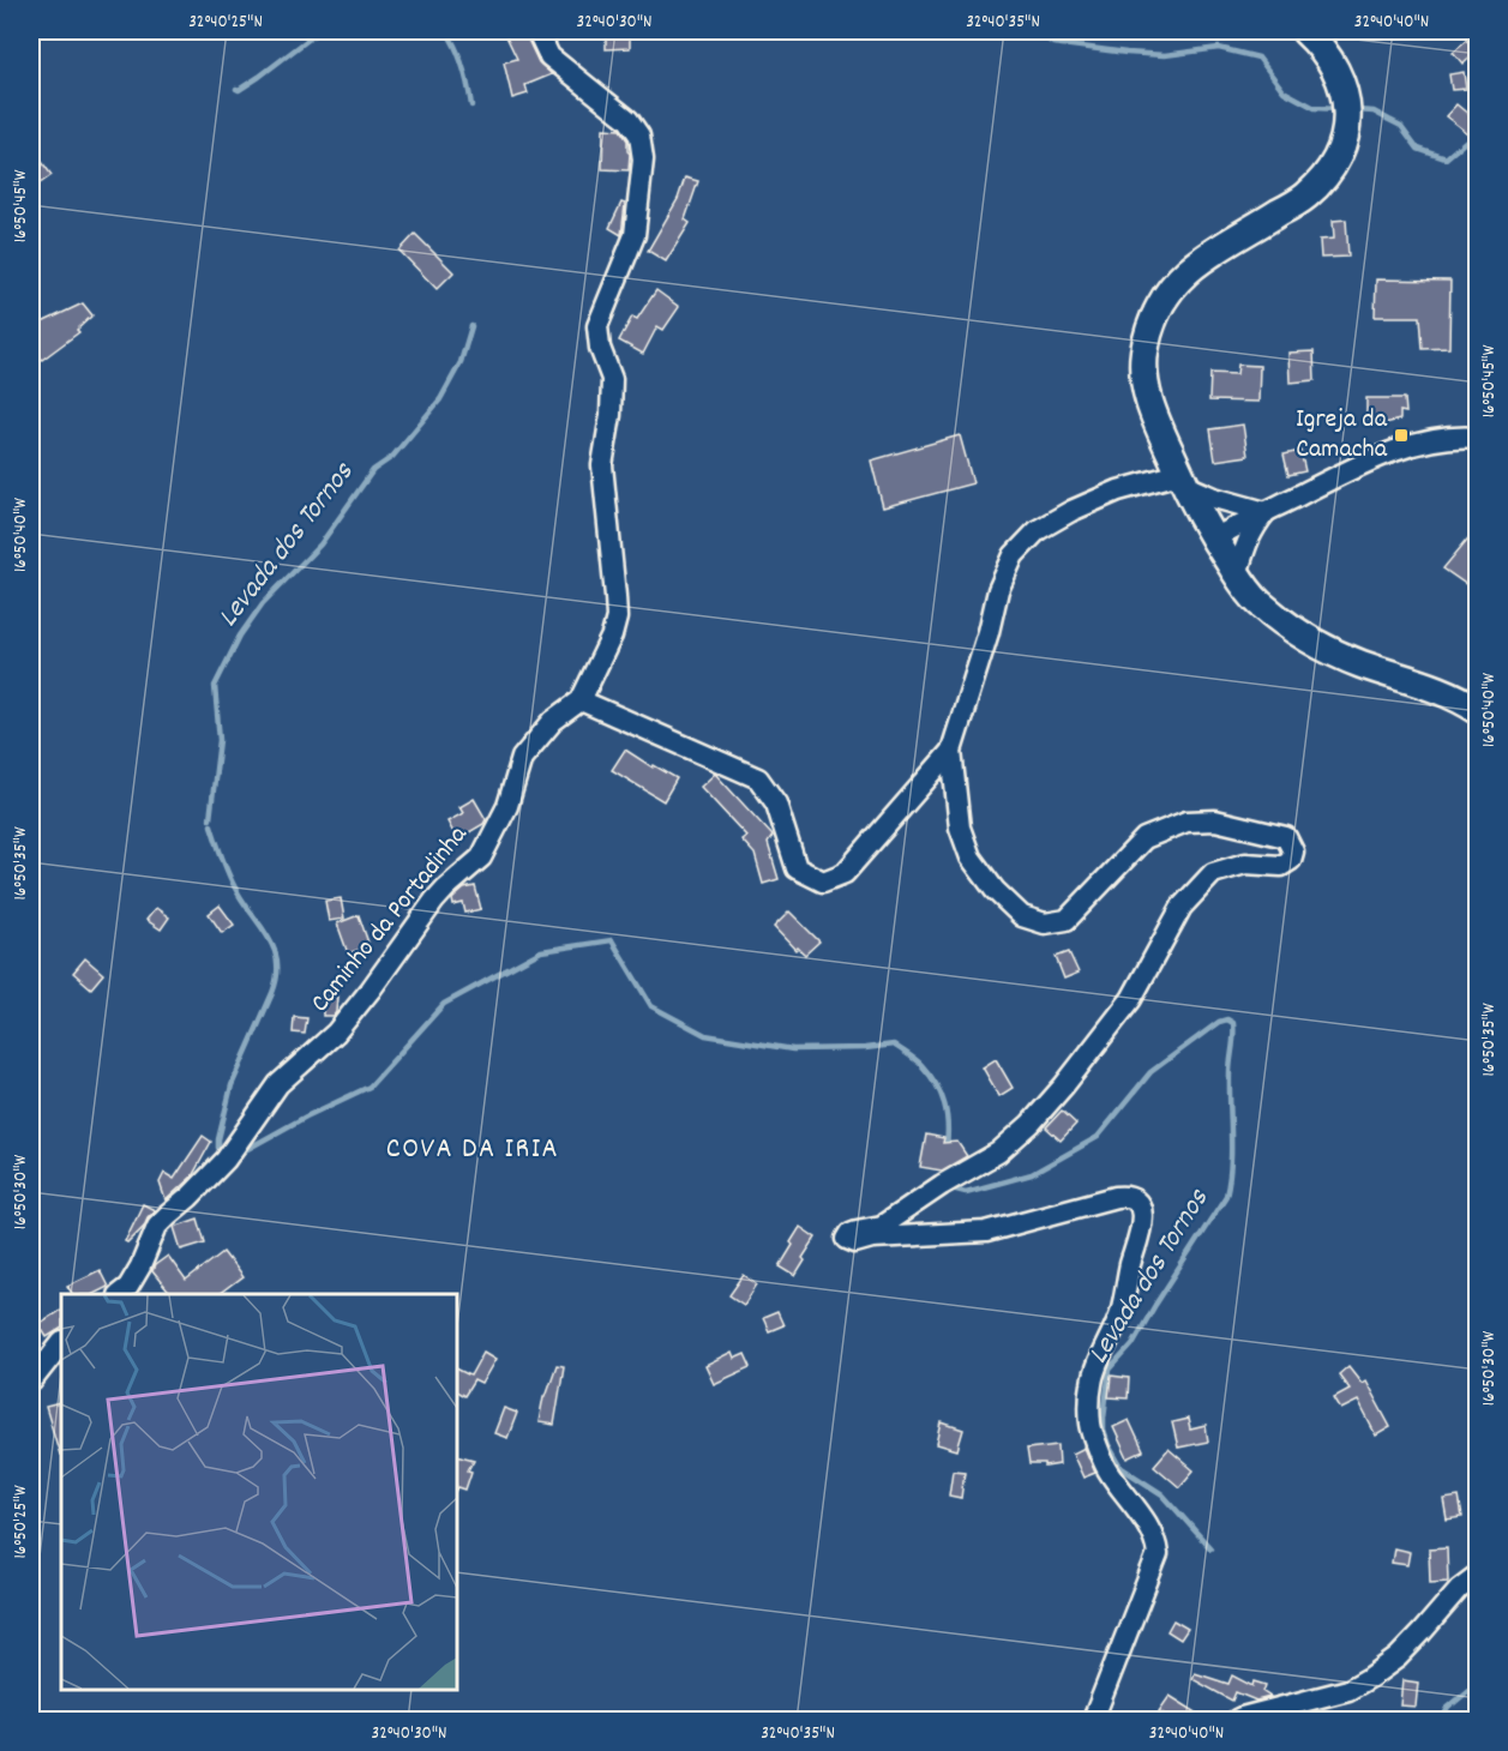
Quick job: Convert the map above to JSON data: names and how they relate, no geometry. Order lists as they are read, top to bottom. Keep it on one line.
{"streets":{"street":["Caminho da Portadinha"]},"districts":["COVA DA IRIA"],"water":["Levada dos Tornos"],"places":{"transit":["Igreja da Camacha"]},"coordinates":["32°40'25\"N","32°40'30\"N","32°40'35\"N","32°40'40\"N","16°50'45\"W","16°50'40\"W","16°50'35\"W","16°50'30\"W","16°50'25\"W"]}
